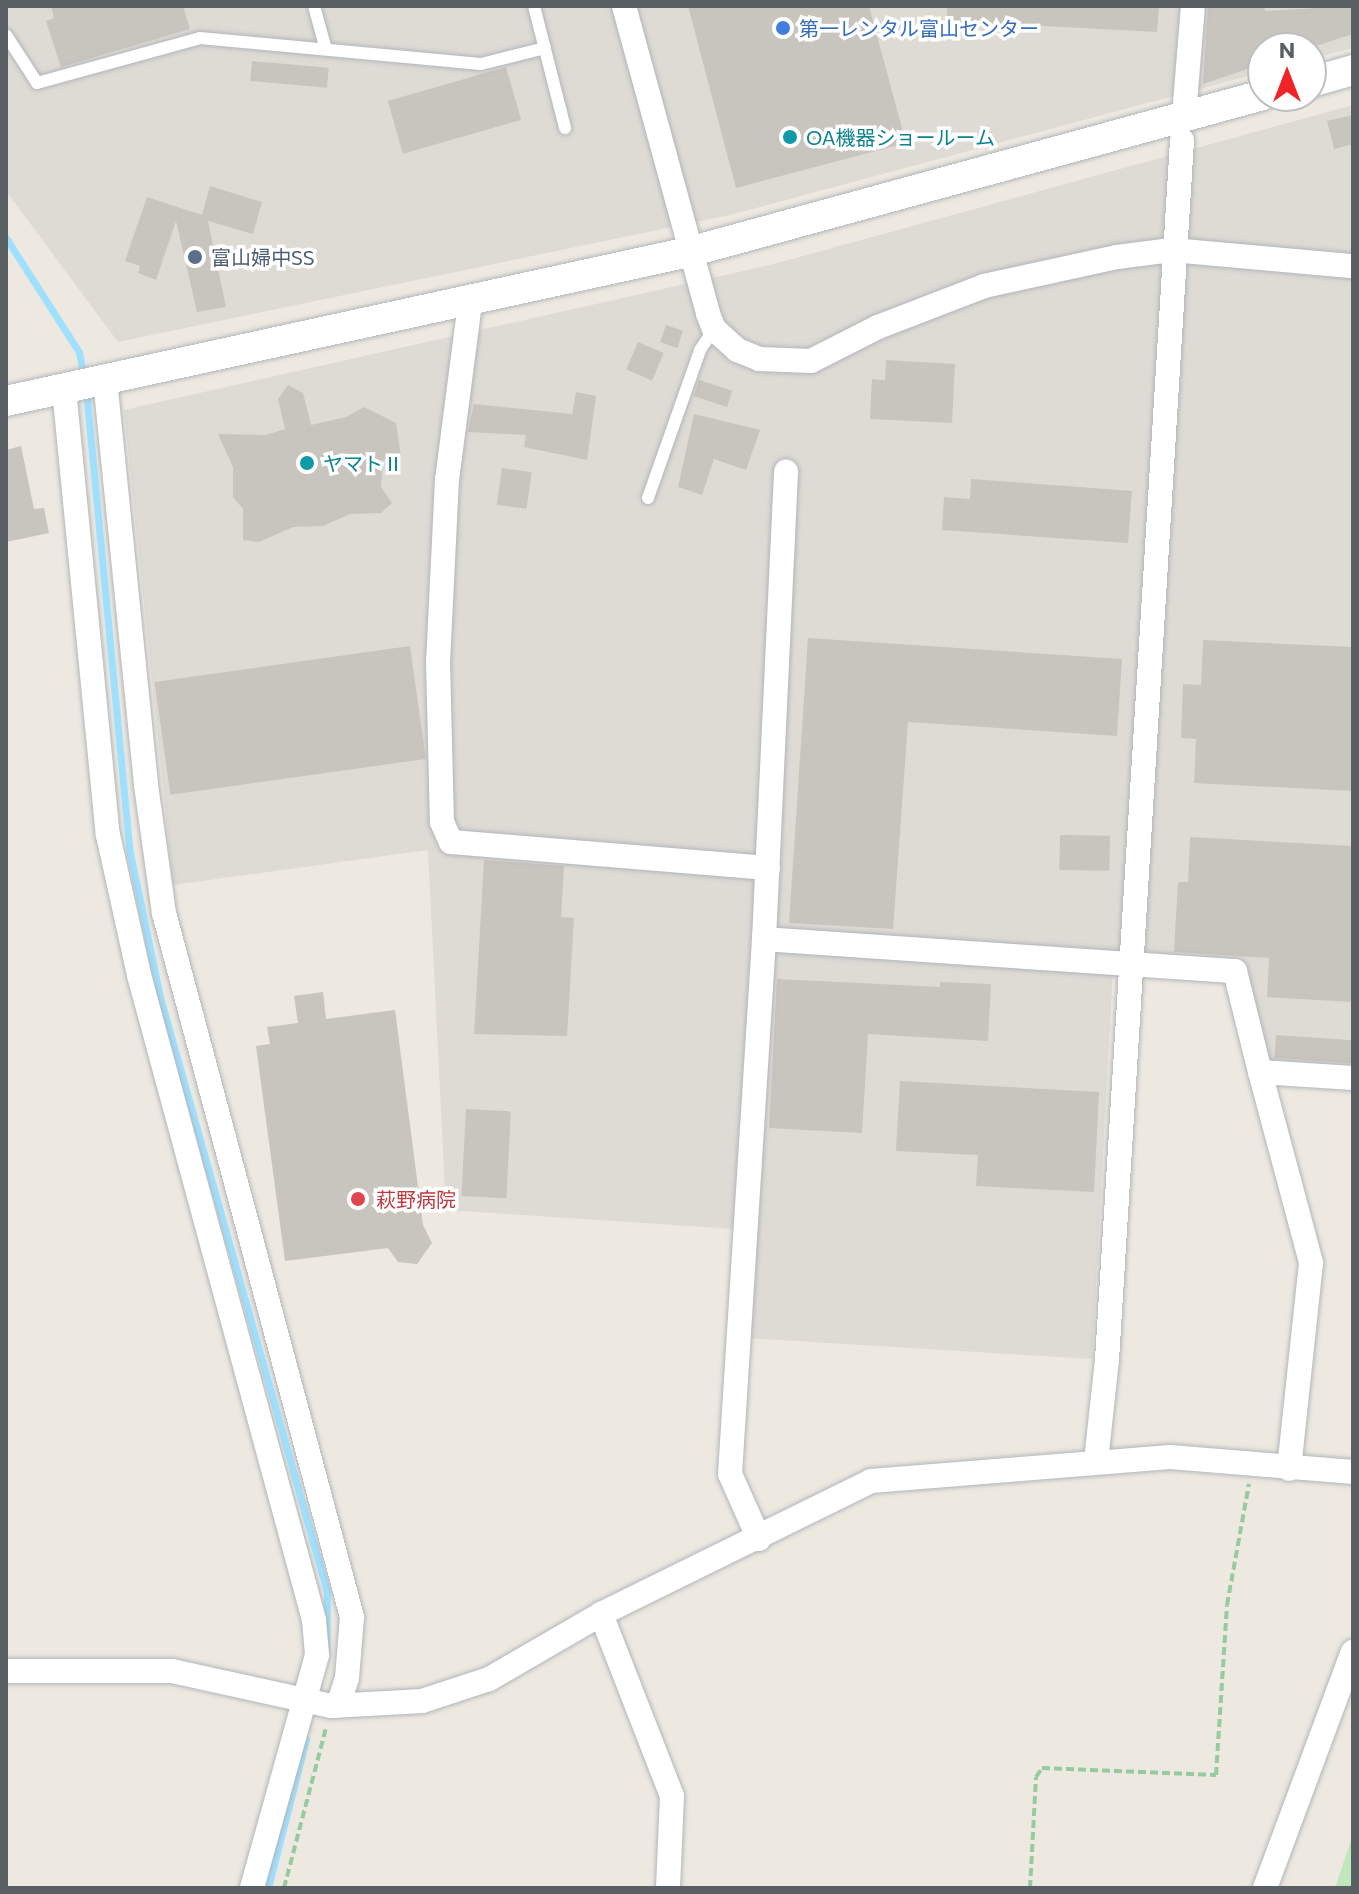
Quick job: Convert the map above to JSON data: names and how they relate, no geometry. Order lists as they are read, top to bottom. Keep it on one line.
{"places":["第一レンタル富山センター","OA機器ショールーム","富山婦中SS","ヤマトⅡ","萩野病院"],"north":"top"}
